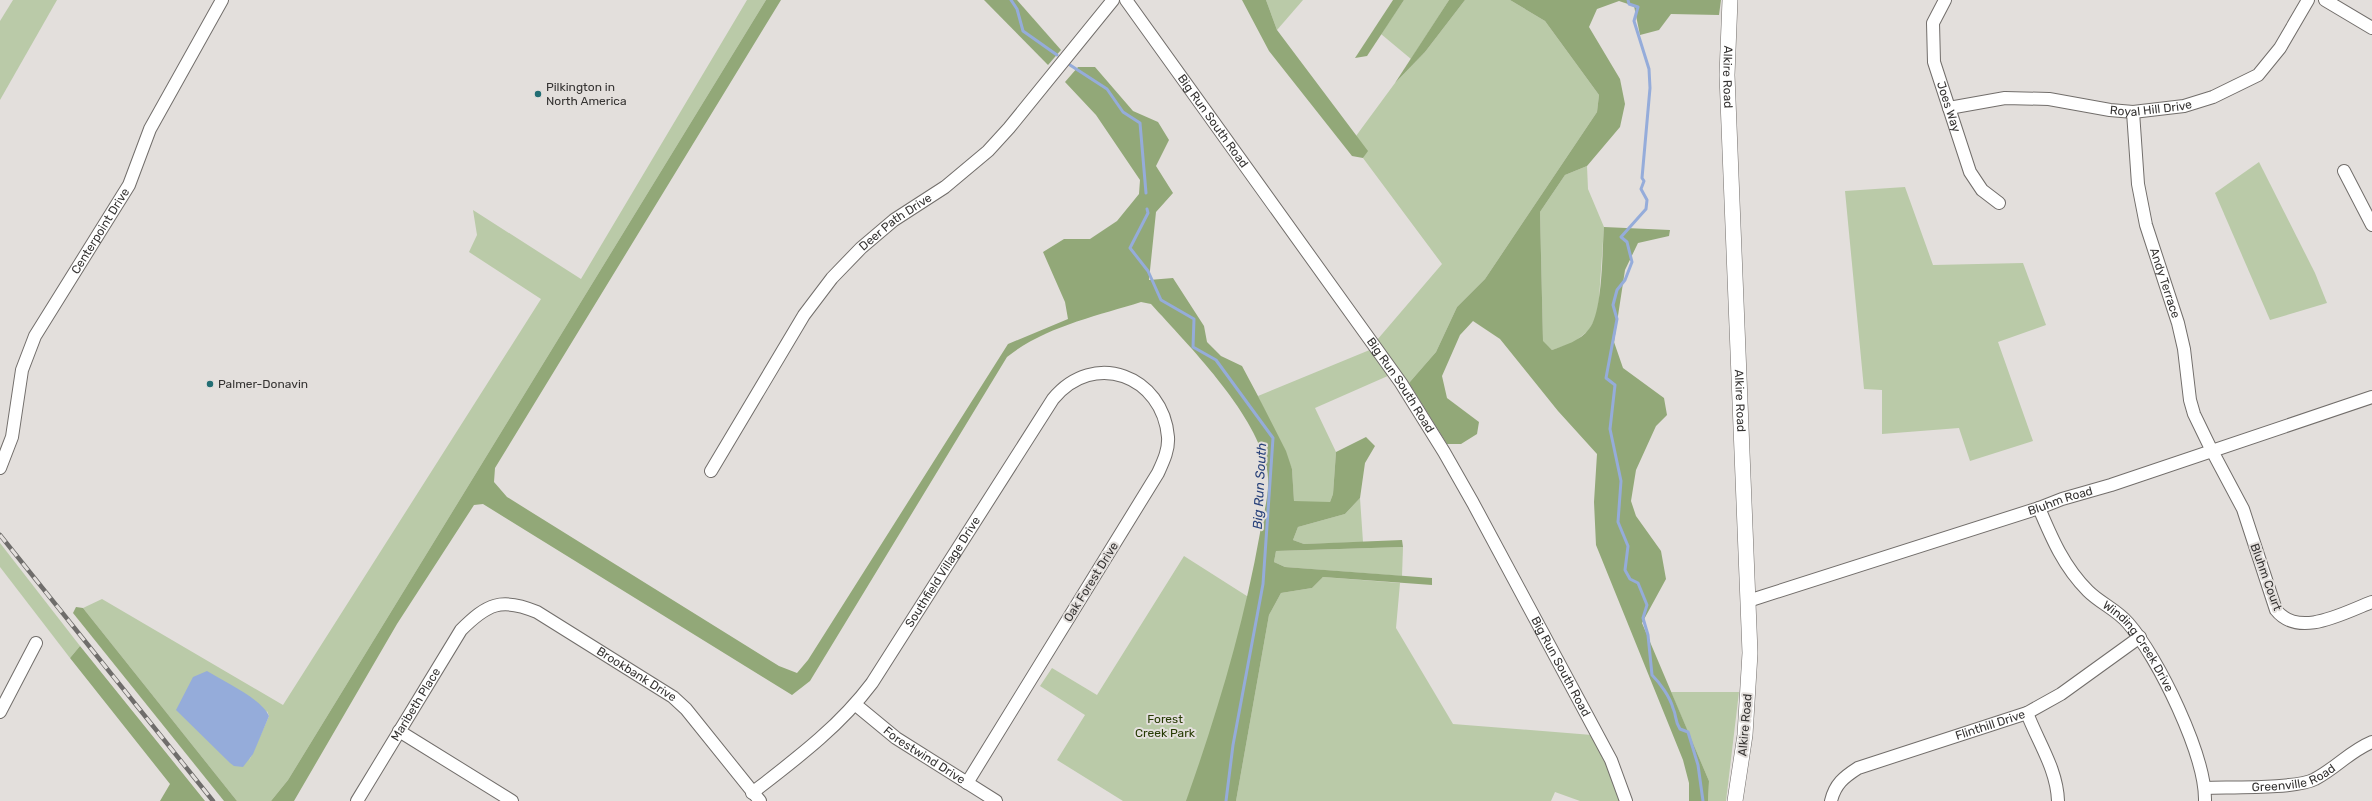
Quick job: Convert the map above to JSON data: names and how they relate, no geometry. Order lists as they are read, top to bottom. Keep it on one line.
{"streets":{"main road":["Alkire Road"],"street":["Royal Hill Drive","Joes Way","Big Run South Road","Deer Path Drive","Centerpoint Drive","Andy Terrace","Bluhm Road","Southfield Village Drive","Bluhm Court","Oak Forest Drive","Winding Creek Drive","Brookbank Drive","Maribeth Place","Flinthill Drive","Forestwind Drive","Greenville Road"]},"crossings":[["Alkire Road","Bluhm Road"],["Royal Hill Drive","Joes Way"],["Royal Hill Drive","Andy Terrace"],["Andy Terrace","Bluhm Road"],["Andy Terrace","Bluhm Court"],["Bluhm Road","Bluhm Court"],["Bluhm Road","Winding Creek Drive"],["Southfield Village Drive","Oak Forest Drive"],["Southfield Village Drive","Brookbank Drive"],["Southfield Village Drive","Forestwind Drive"],["Oak Forest Drive","Forestwind Drive"],["Winding Creek Drive","Flinthill Drive"],["Winding Creek Drive","Greenville Road"],["Brookbank Drive","Maribeth Place"]],"water":["Big Run South"],"parks":["Forest Creek Park"],"places":["Pilkington in North America","Palmer-Donavin"]}
